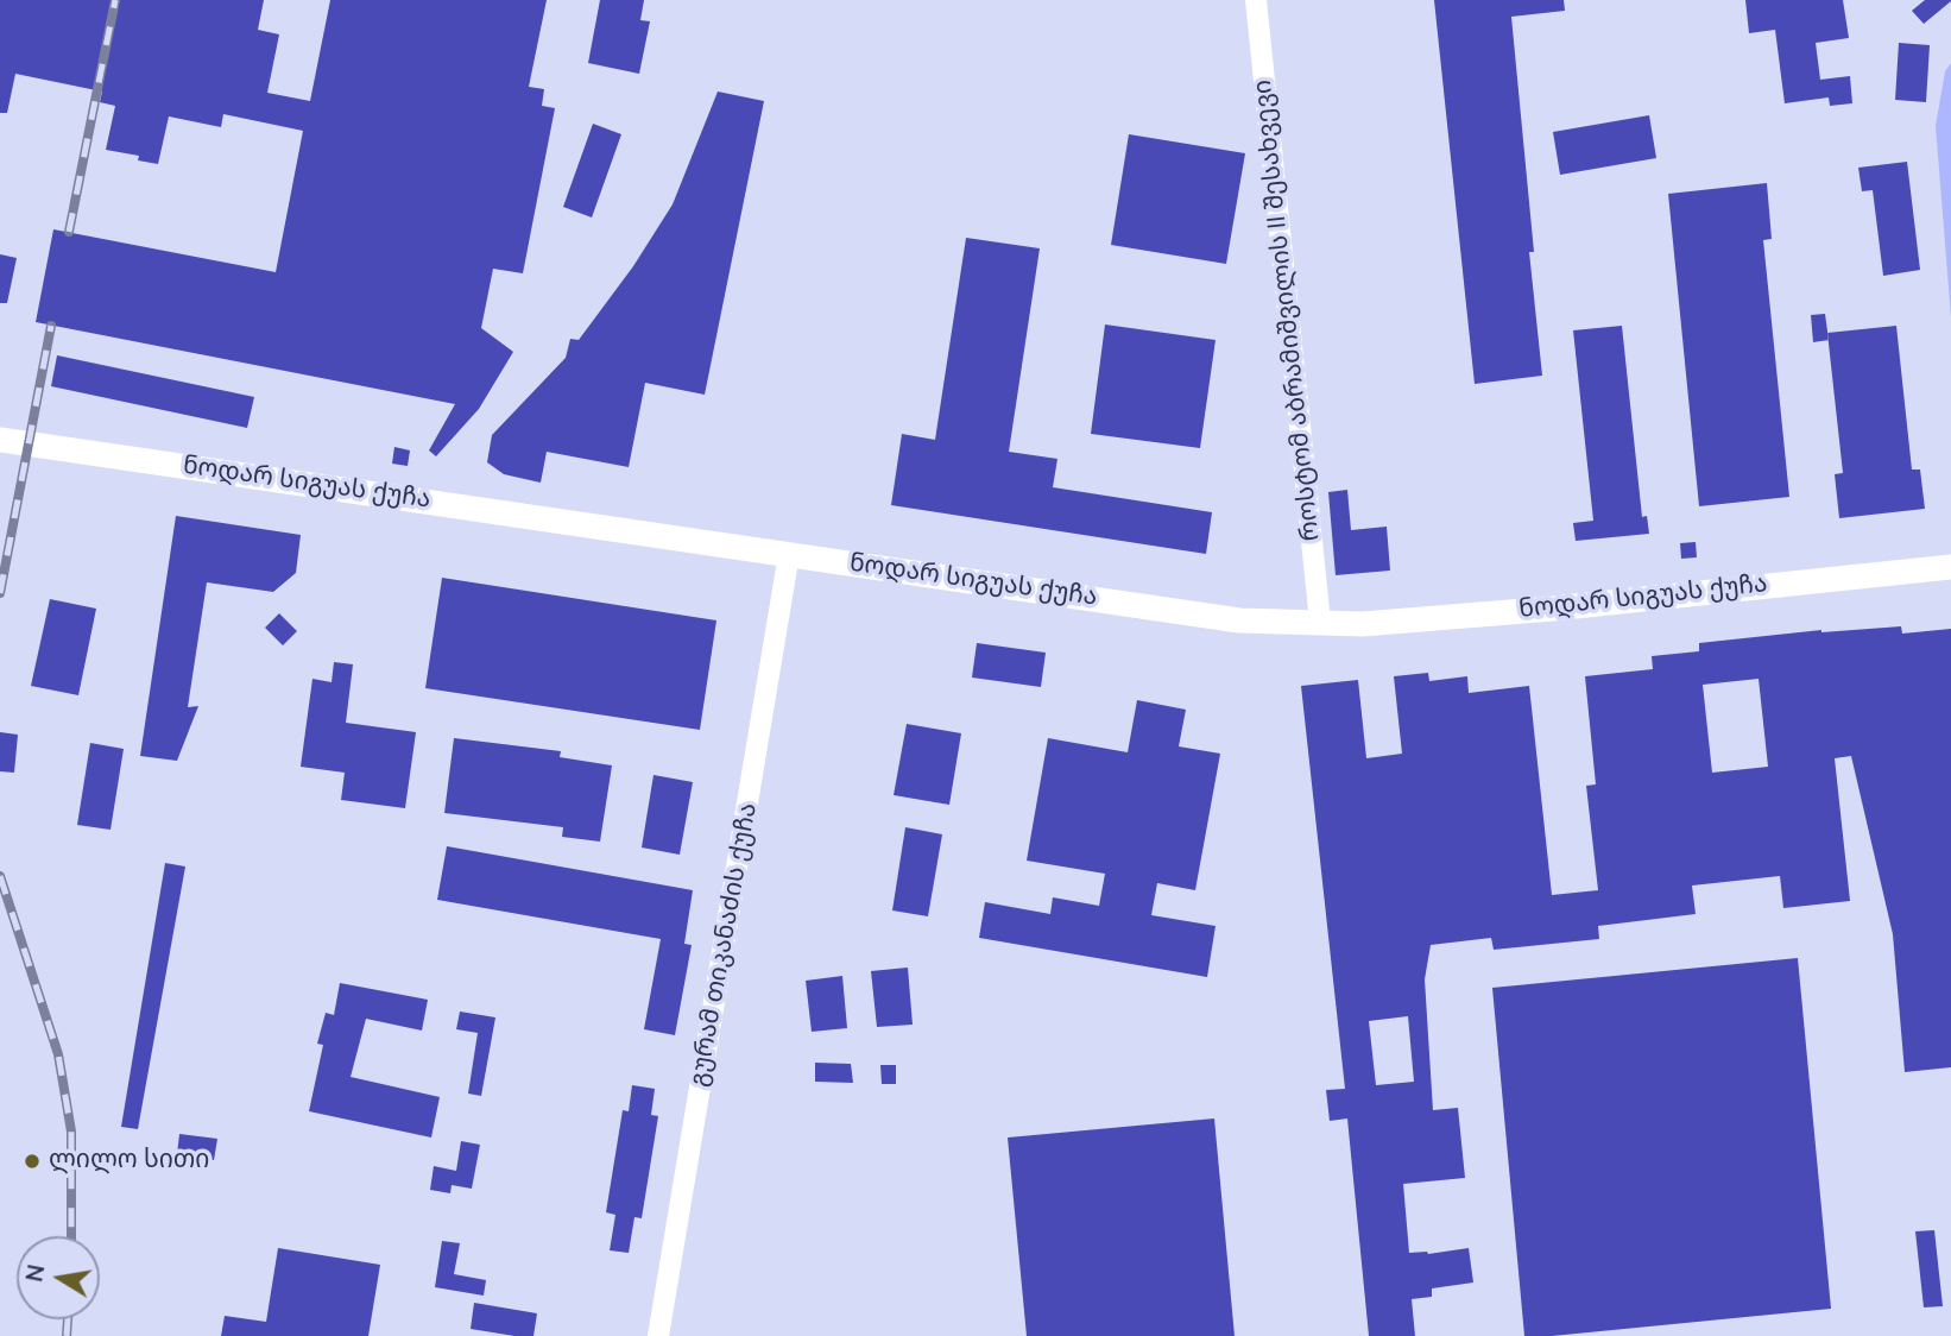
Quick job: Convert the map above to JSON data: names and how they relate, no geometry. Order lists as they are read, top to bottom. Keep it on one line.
{"streets":{"street":["როსტომ აბრამიშვილის II შესახვევი","ნოდარ სიგუას ქუჩა","გურამ თიკანაძის ქუჩა"]},"crossings":[["როსტომ აბრამიშვილის II შესახვევი","ნოდარ სიგუას ქუჩა"],["ნოდარ სიგუას ქუჩა","გურამ თიკანაძის ქუჩა"]],"places":["ლილო სითი"],"north":"left"}
